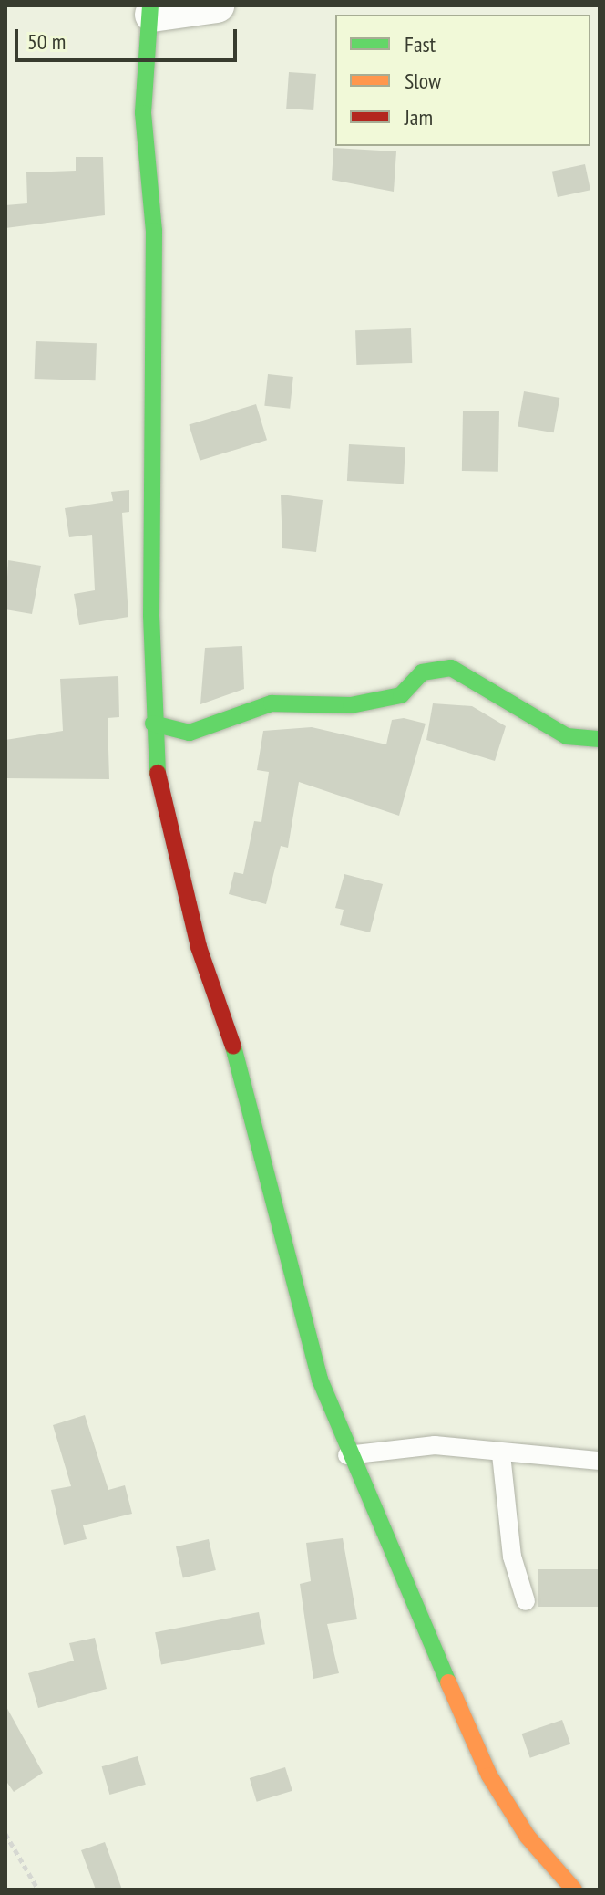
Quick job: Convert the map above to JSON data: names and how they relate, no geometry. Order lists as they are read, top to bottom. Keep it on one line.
{"legend":["Fast","Slow","Jam"],"scale_bar":"50 m"}
